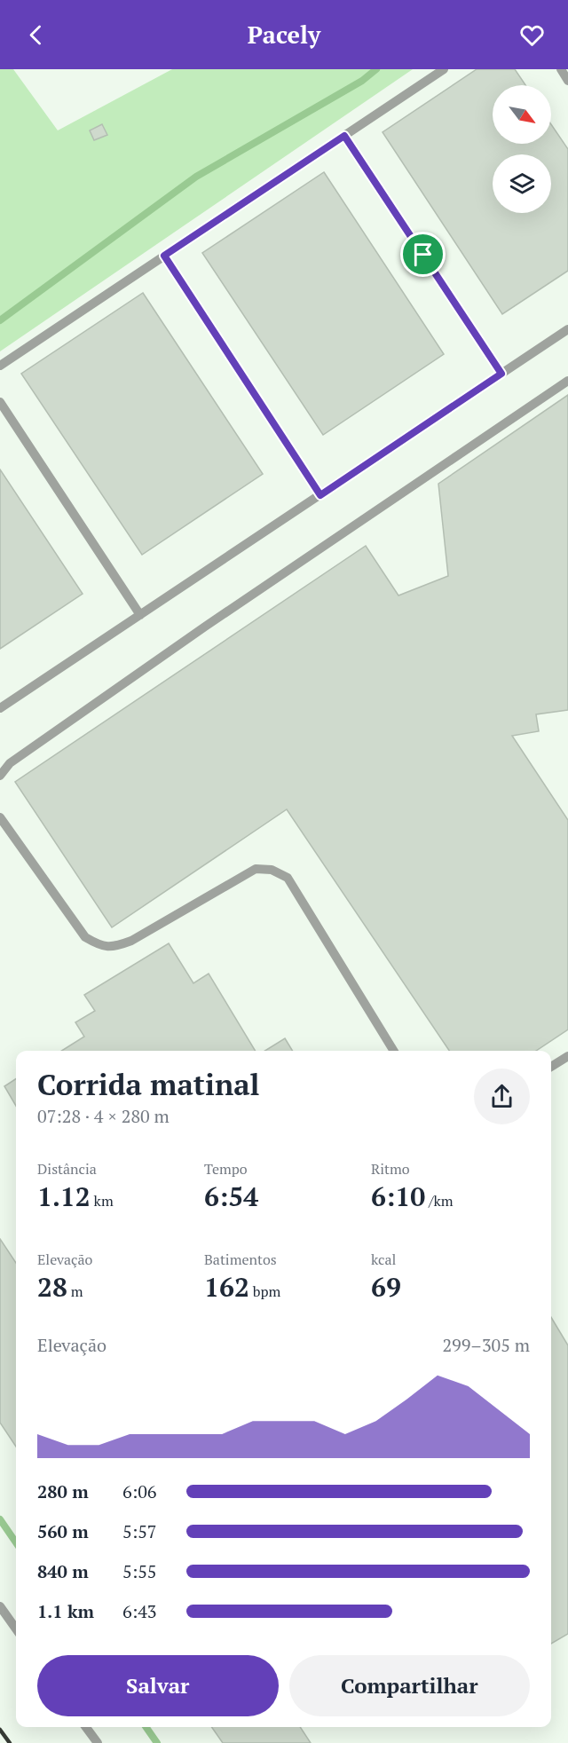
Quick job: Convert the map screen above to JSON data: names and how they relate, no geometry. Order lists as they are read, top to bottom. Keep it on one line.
{"north":"bottom right","page":{"header":"Pacely","heading":["Corrida matinal","07:28 · 4 × 280 m"],"stats":[["Distância","1.12 km"],["Tempo","6:54"],["Ritmo","6:10 /km"],["Elevação","28 m"],["Batimentos","162 bpm"],["kcal","69"]],"chart":["Elevação","299–305 m"],"list":[{"name":"280 m","note":"6:06"},{"name":"560 m","note":"5:57"},{"name":"840 m","note":"5:55"},{"name":"1.1 km","note":"6:43"}],"buttons":["Salvar","Compartilhar"]}}
